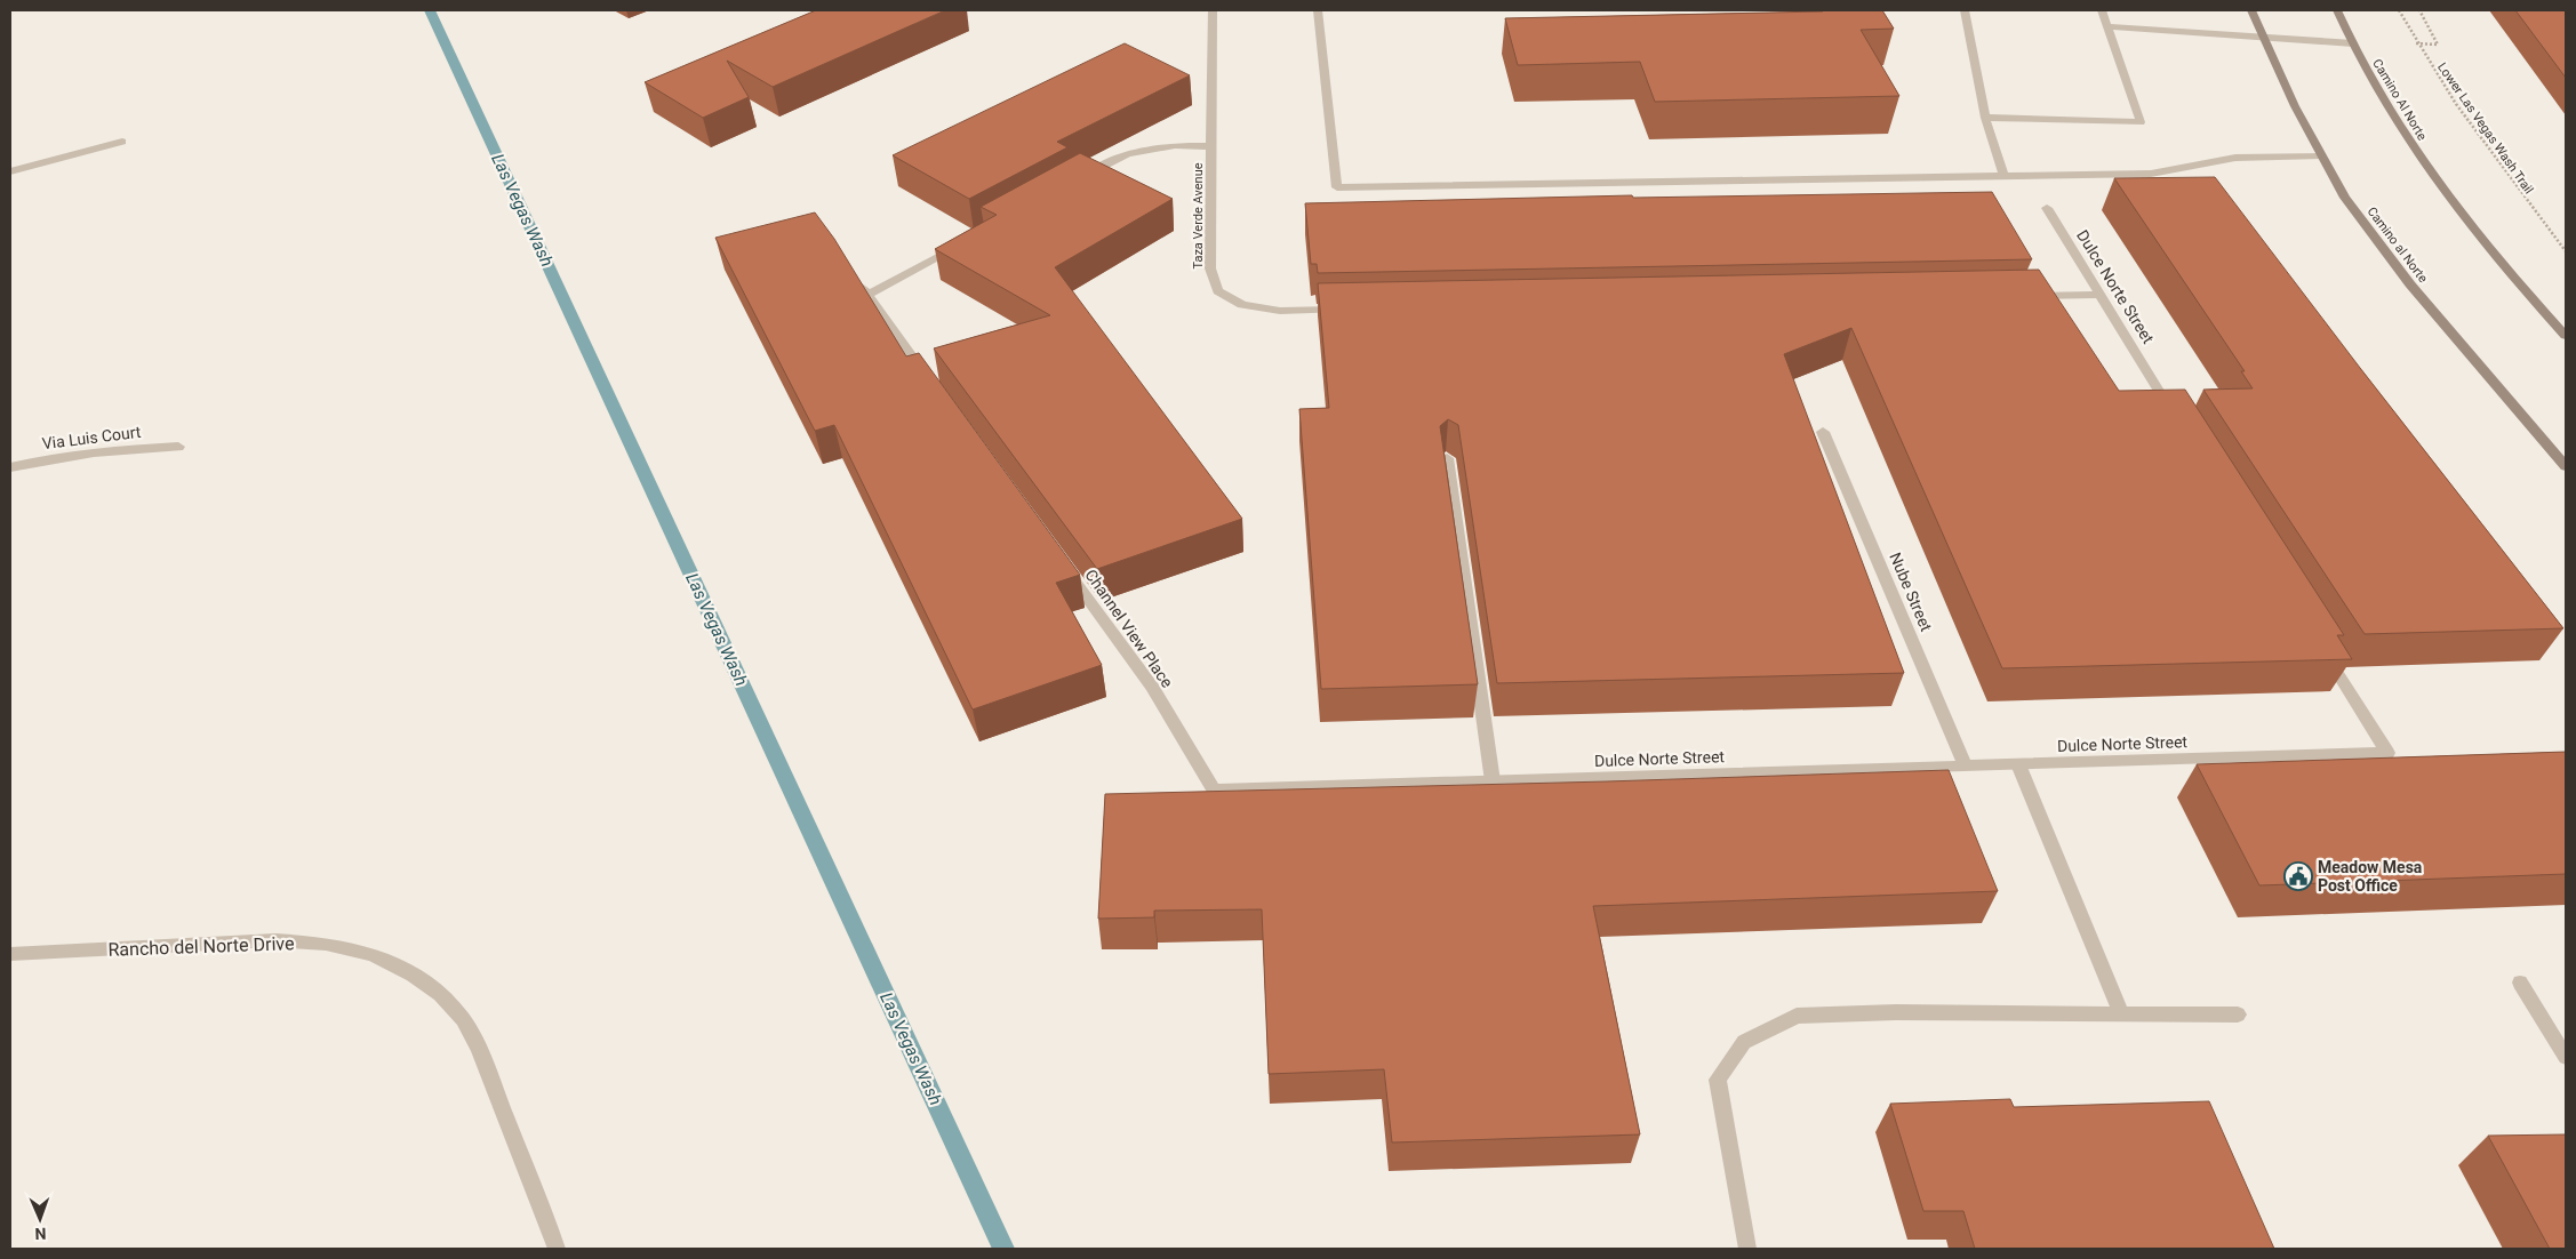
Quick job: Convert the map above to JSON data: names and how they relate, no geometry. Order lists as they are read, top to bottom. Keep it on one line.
{"streets":{"main road":["Camino Al Norte","Camino al Norte"],"street":["Taza Verde Avenue","Dulce Norte Street","Via Luis Court","Nube Street","Channel View Place","Rancho del Norte Drive"],"path":["Lower Las Vegas Wash Trail"]},"crossings":[["Dulce Norte Street","Nube Street"],["Dulce Norte Street","Channel View Place"]],"water":["Las Vegas Wash"],"places":{"public building":["Meadow Mesa Post Office"]},"north":"bottom"}
